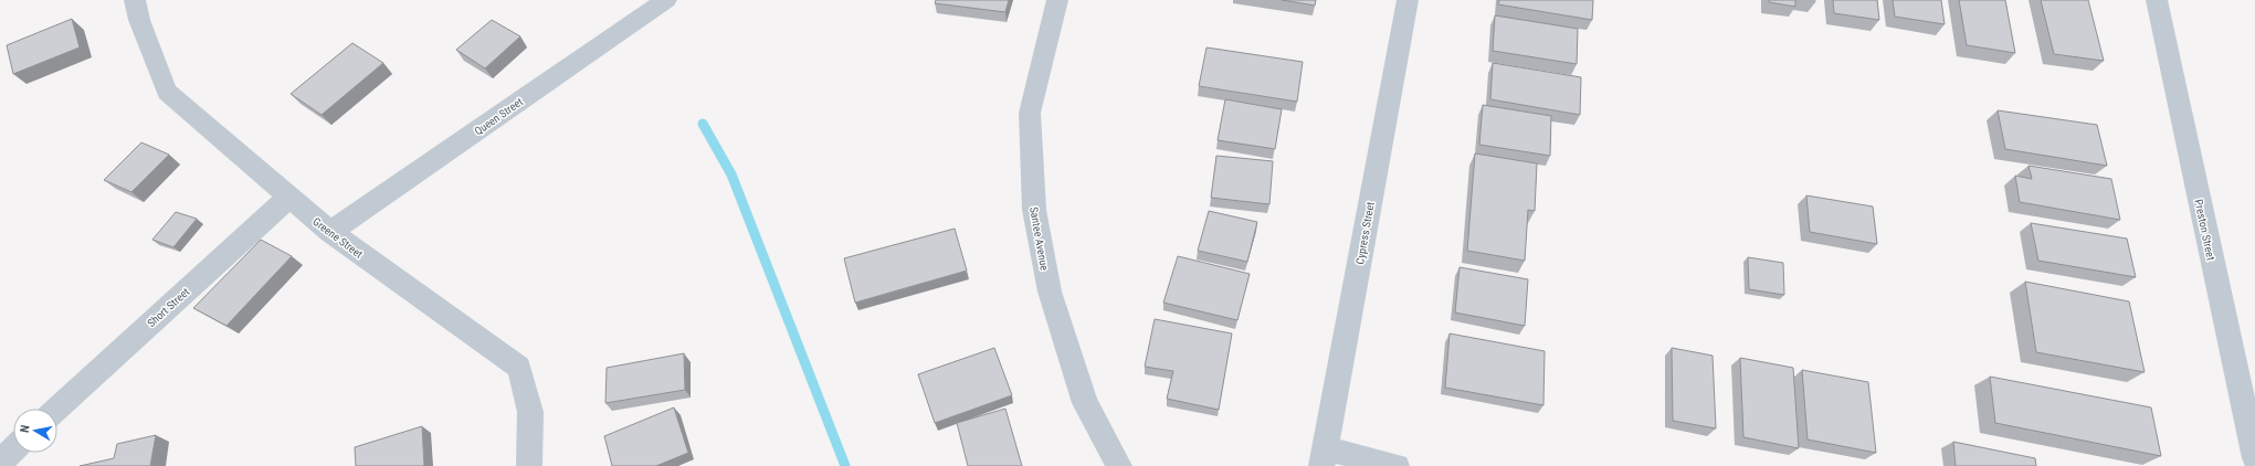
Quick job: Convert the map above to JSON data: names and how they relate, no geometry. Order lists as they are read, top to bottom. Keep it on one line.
{"streets":{"street":["Queen Street","Preston Street","Cypress Street","Greene Street","Santee Avenue","Short Street"]},"crossings":[["Queen Street","Greene Street"],["Greene Street","Short Street"]],"north":"left"}
